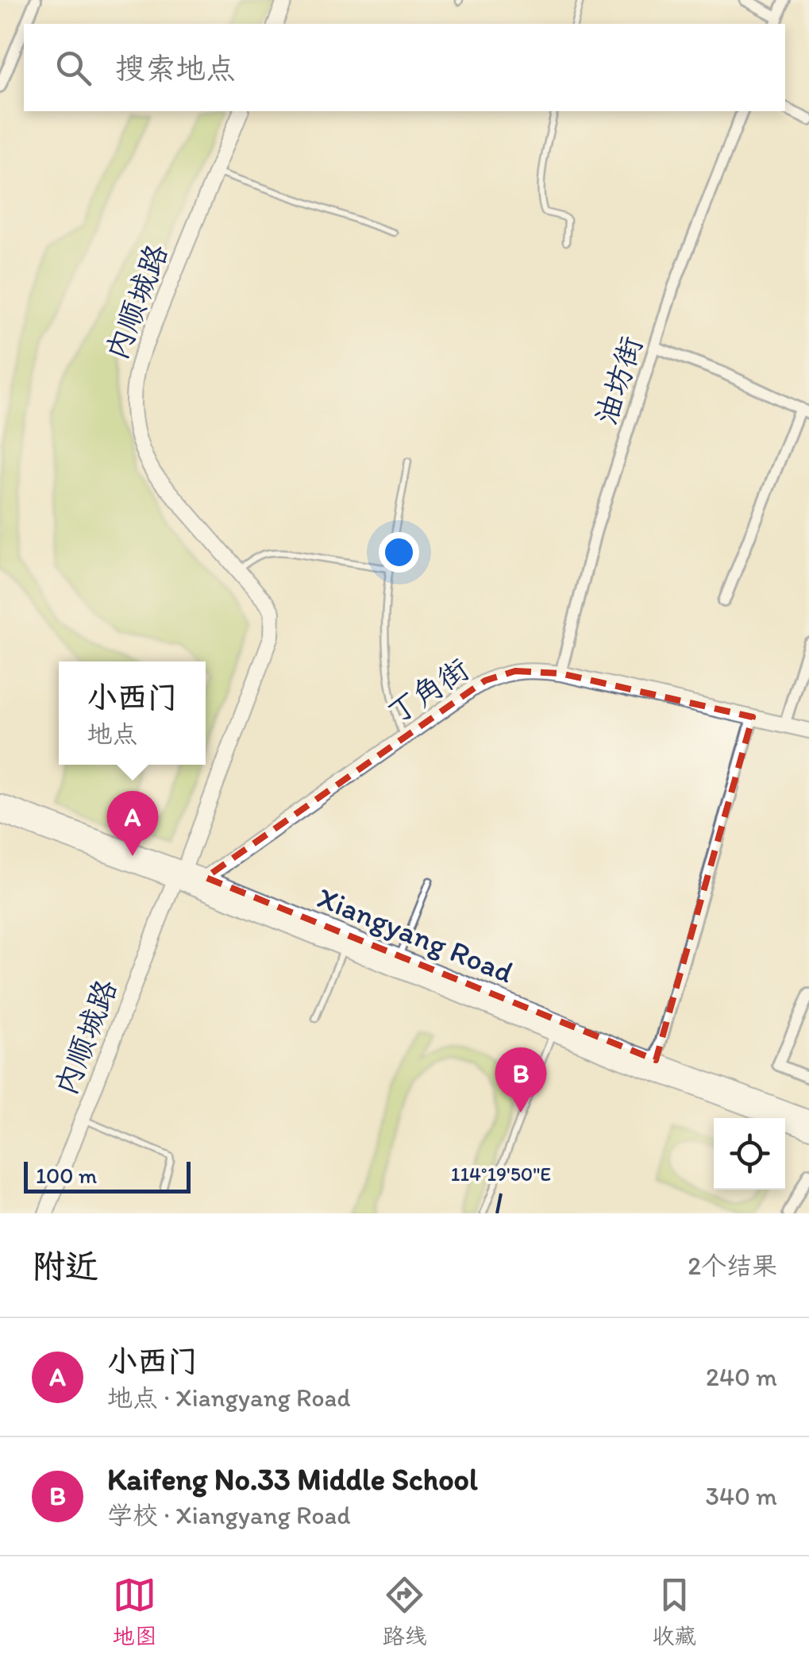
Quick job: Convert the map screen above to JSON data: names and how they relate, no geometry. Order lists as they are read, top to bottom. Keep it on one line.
{"streets":{"street":["内顺城路","油坊街","丁角街","Xiangyang Road"]},"crossings":[["内顺城路","Xiangyang Road"],["油坊街","丁角街"],["丁角街","Xiangyang Road"]],"scale_bar":"100 m","page":{"search":"搜索地点","popup":["小西门","地点"],"pins":["A","B"],"scale":"100 m","heading":["附近","2个结果"],"list":[{"mark":"A","name":"小西门","note":"地点 · Xiangyang Road","value":"240 m"},{"mark":"B","name":"Kaifeng No.33 Middle School","note":"学校 · Xiangyang Road","value":"340 m"}],"nav":["地图","路线","收藏"]},"coordinates":["114°19'50\"E"]}
